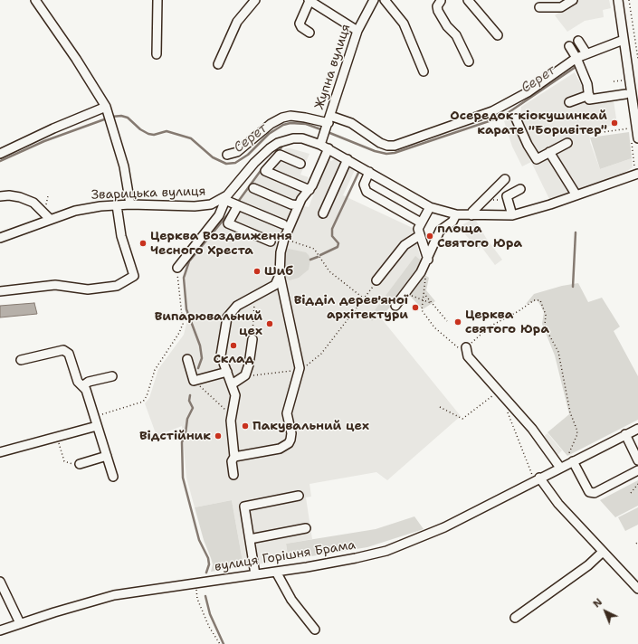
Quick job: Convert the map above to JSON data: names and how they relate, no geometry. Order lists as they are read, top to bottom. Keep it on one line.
{"streets":{"street":["Жупна вулиця","Зварицька вулиця","вулиця Горішня Брама"]},"crossings":[["Жупна вулиця","Зварицька вулиця"]],"water":["Серет"],"places":["Осередок кіокушинкай карате \"Боривітер\"","площа Святого Юра","Церква Воздвиження Чесного Хреста","Шиб","Відділ дерев'яної архітектури","Церква святого Юра","Випарювальний цех","Склад","Пакувальний цех","Відстійник"],"north":"top left"}
